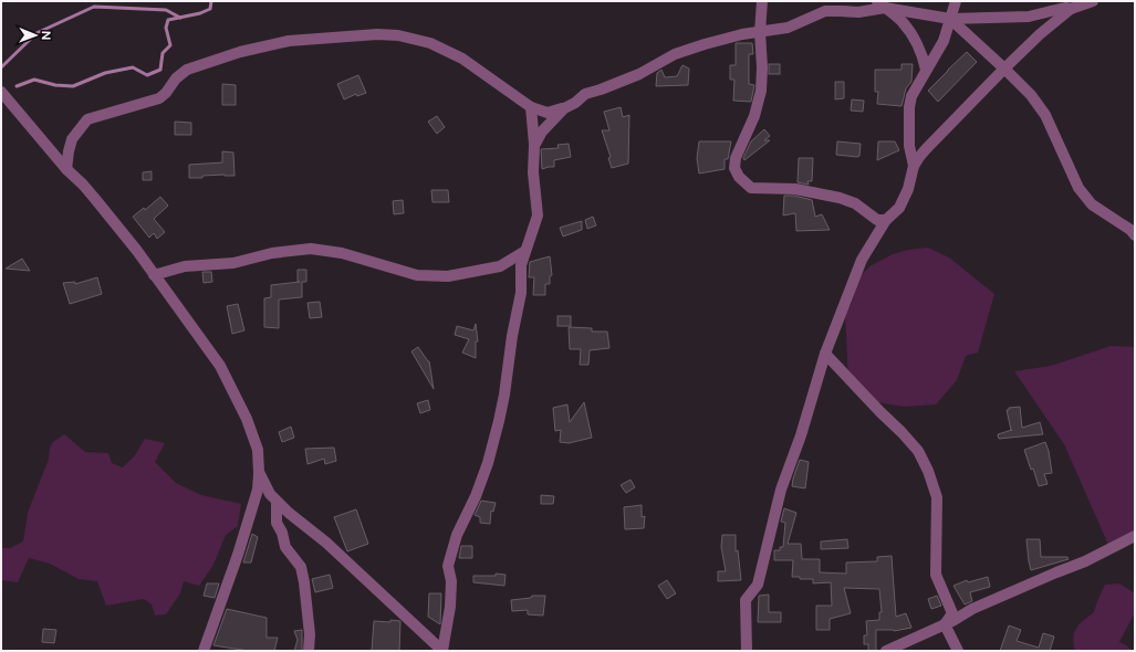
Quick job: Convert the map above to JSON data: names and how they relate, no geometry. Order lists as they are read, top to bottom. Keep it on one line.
{"north":"right"}
